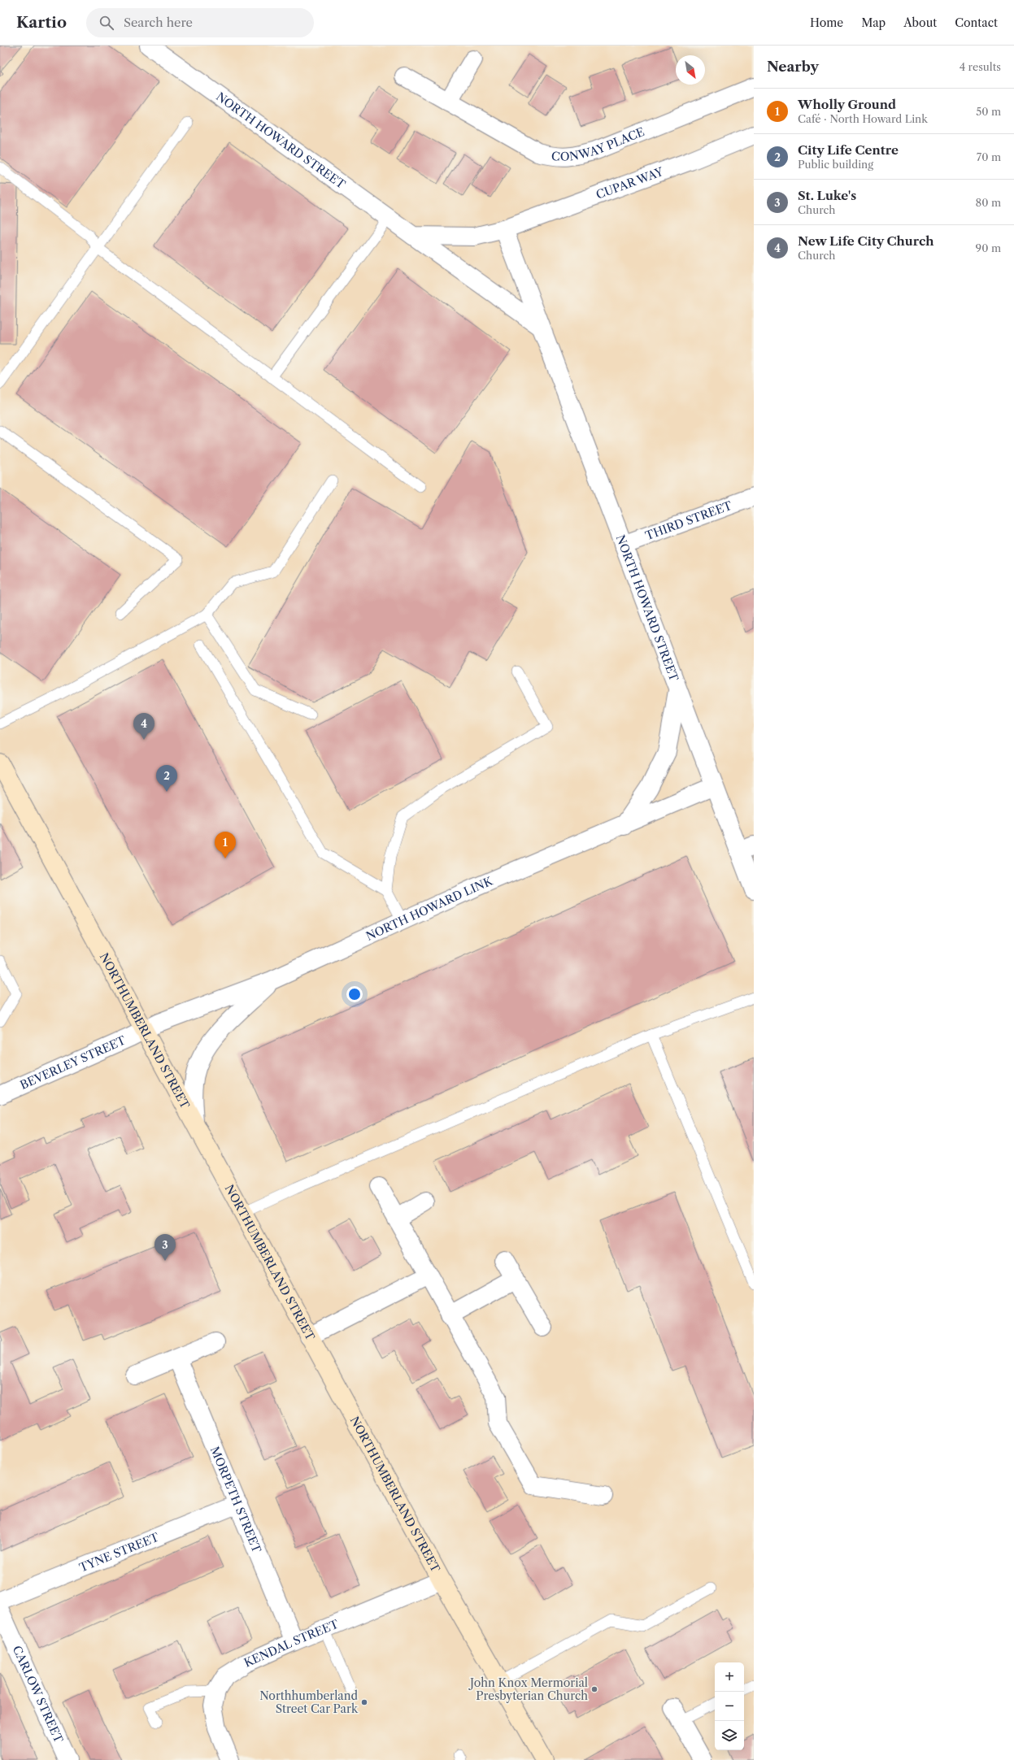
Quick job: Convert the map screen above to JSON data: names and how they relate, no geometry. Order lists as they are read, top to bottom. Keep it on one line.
{"streets":{"main road":["NORTHUMBERLAND STREET"],"street":["NORTH HOWARD STREET","CONWAY PLACE","CUPAR WAY","THIRD STREET","NORTH HOWARD LINK","BEVERLEY STREET","MORPETH STREET","TYNE STREET","KENDAL STREET","CARLOW STREET"]},"crossings":[["NORTH HOWARD STREET","CUPAR WAY"],["NORTH HOWARD STREET","THIRD STREET"],["NORTH HOWARD STREET","NORTH HOWARD LINK"],["NORTH HOWARD LINK","NORTHUMBERLAND STREET"],["NORTH HOWARD LINK","BEVERLEY STREET"],["NORTHUMBERLAND STREET","BEVERLEY STREET"],["NORTHUMBERLAND STREET","KENDAL STREET"],["MORPETH STREET","TYNE STREET"],["MORPETH STREET","KENDAL STREET"]],"places":["John Knox Mermorial Presbyterian Church","Northhumberland Street Car Park"],"north":"bottom right","page":{"header":"Kartio","search":"Search here","nav":["Home","Map","About","Contact"],"heading":["Nearby","4 results"],"list":[{"mark":"1","name":"Wholly Ground","note":"Café · North Howard Link","value":"50 m"},{"mark":"2","name":"City Life Centre","note":"Public building","value":"70 m"},{"mark":"3","name":"St. Luke's","note":"Church","value":"80 m"},{"mark":"4","name":"New Life City Church","note":"Church","value":"90 m"}],"pins":["4","2","1","3"],"map_buttons":["+","−"]}}
